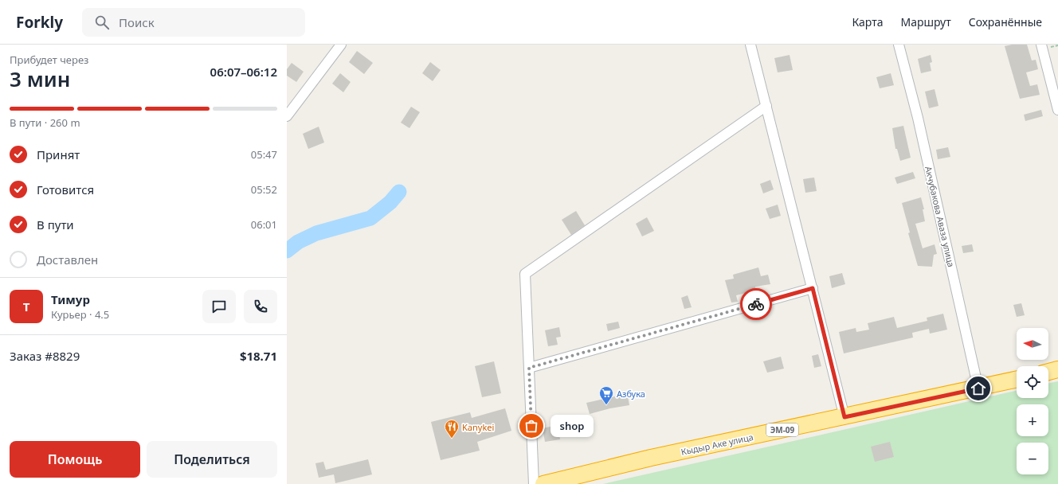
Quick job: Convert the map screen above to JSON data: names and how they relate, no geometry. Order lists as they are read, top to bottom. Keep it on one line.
{"streets":{"highway":["ЭМ-09","Кыдыр Аке улица"],"street":["Акчубакова Аваза улица"]},"crossings":[["Акчубакова Аваза улица","Кыдыр Аке улица"]],"places":{"supermarket":["Азбука"],"other":["shop"],"restaurant":["Kanykei"]},"north":"left","page":{"header":"Forkly","search":"Поиск","nav":["Карта","Маршрут","Сохранённые"],"heading":["3 мин","Прибудет через","06:07–06:12"],"panel":["Тимур","Курьер · 4.5","Заказ #8829","$18.71"],"bar":"В пути · 260 m","list":[["Принят","05:47"],["Готовится","05:52"],["В пути","06:01"],"Доставлен"],"round":"Т","map_buttons":["+","−"],"bubble":"shop","buttons":["Помощь","Поделиться"]}}
